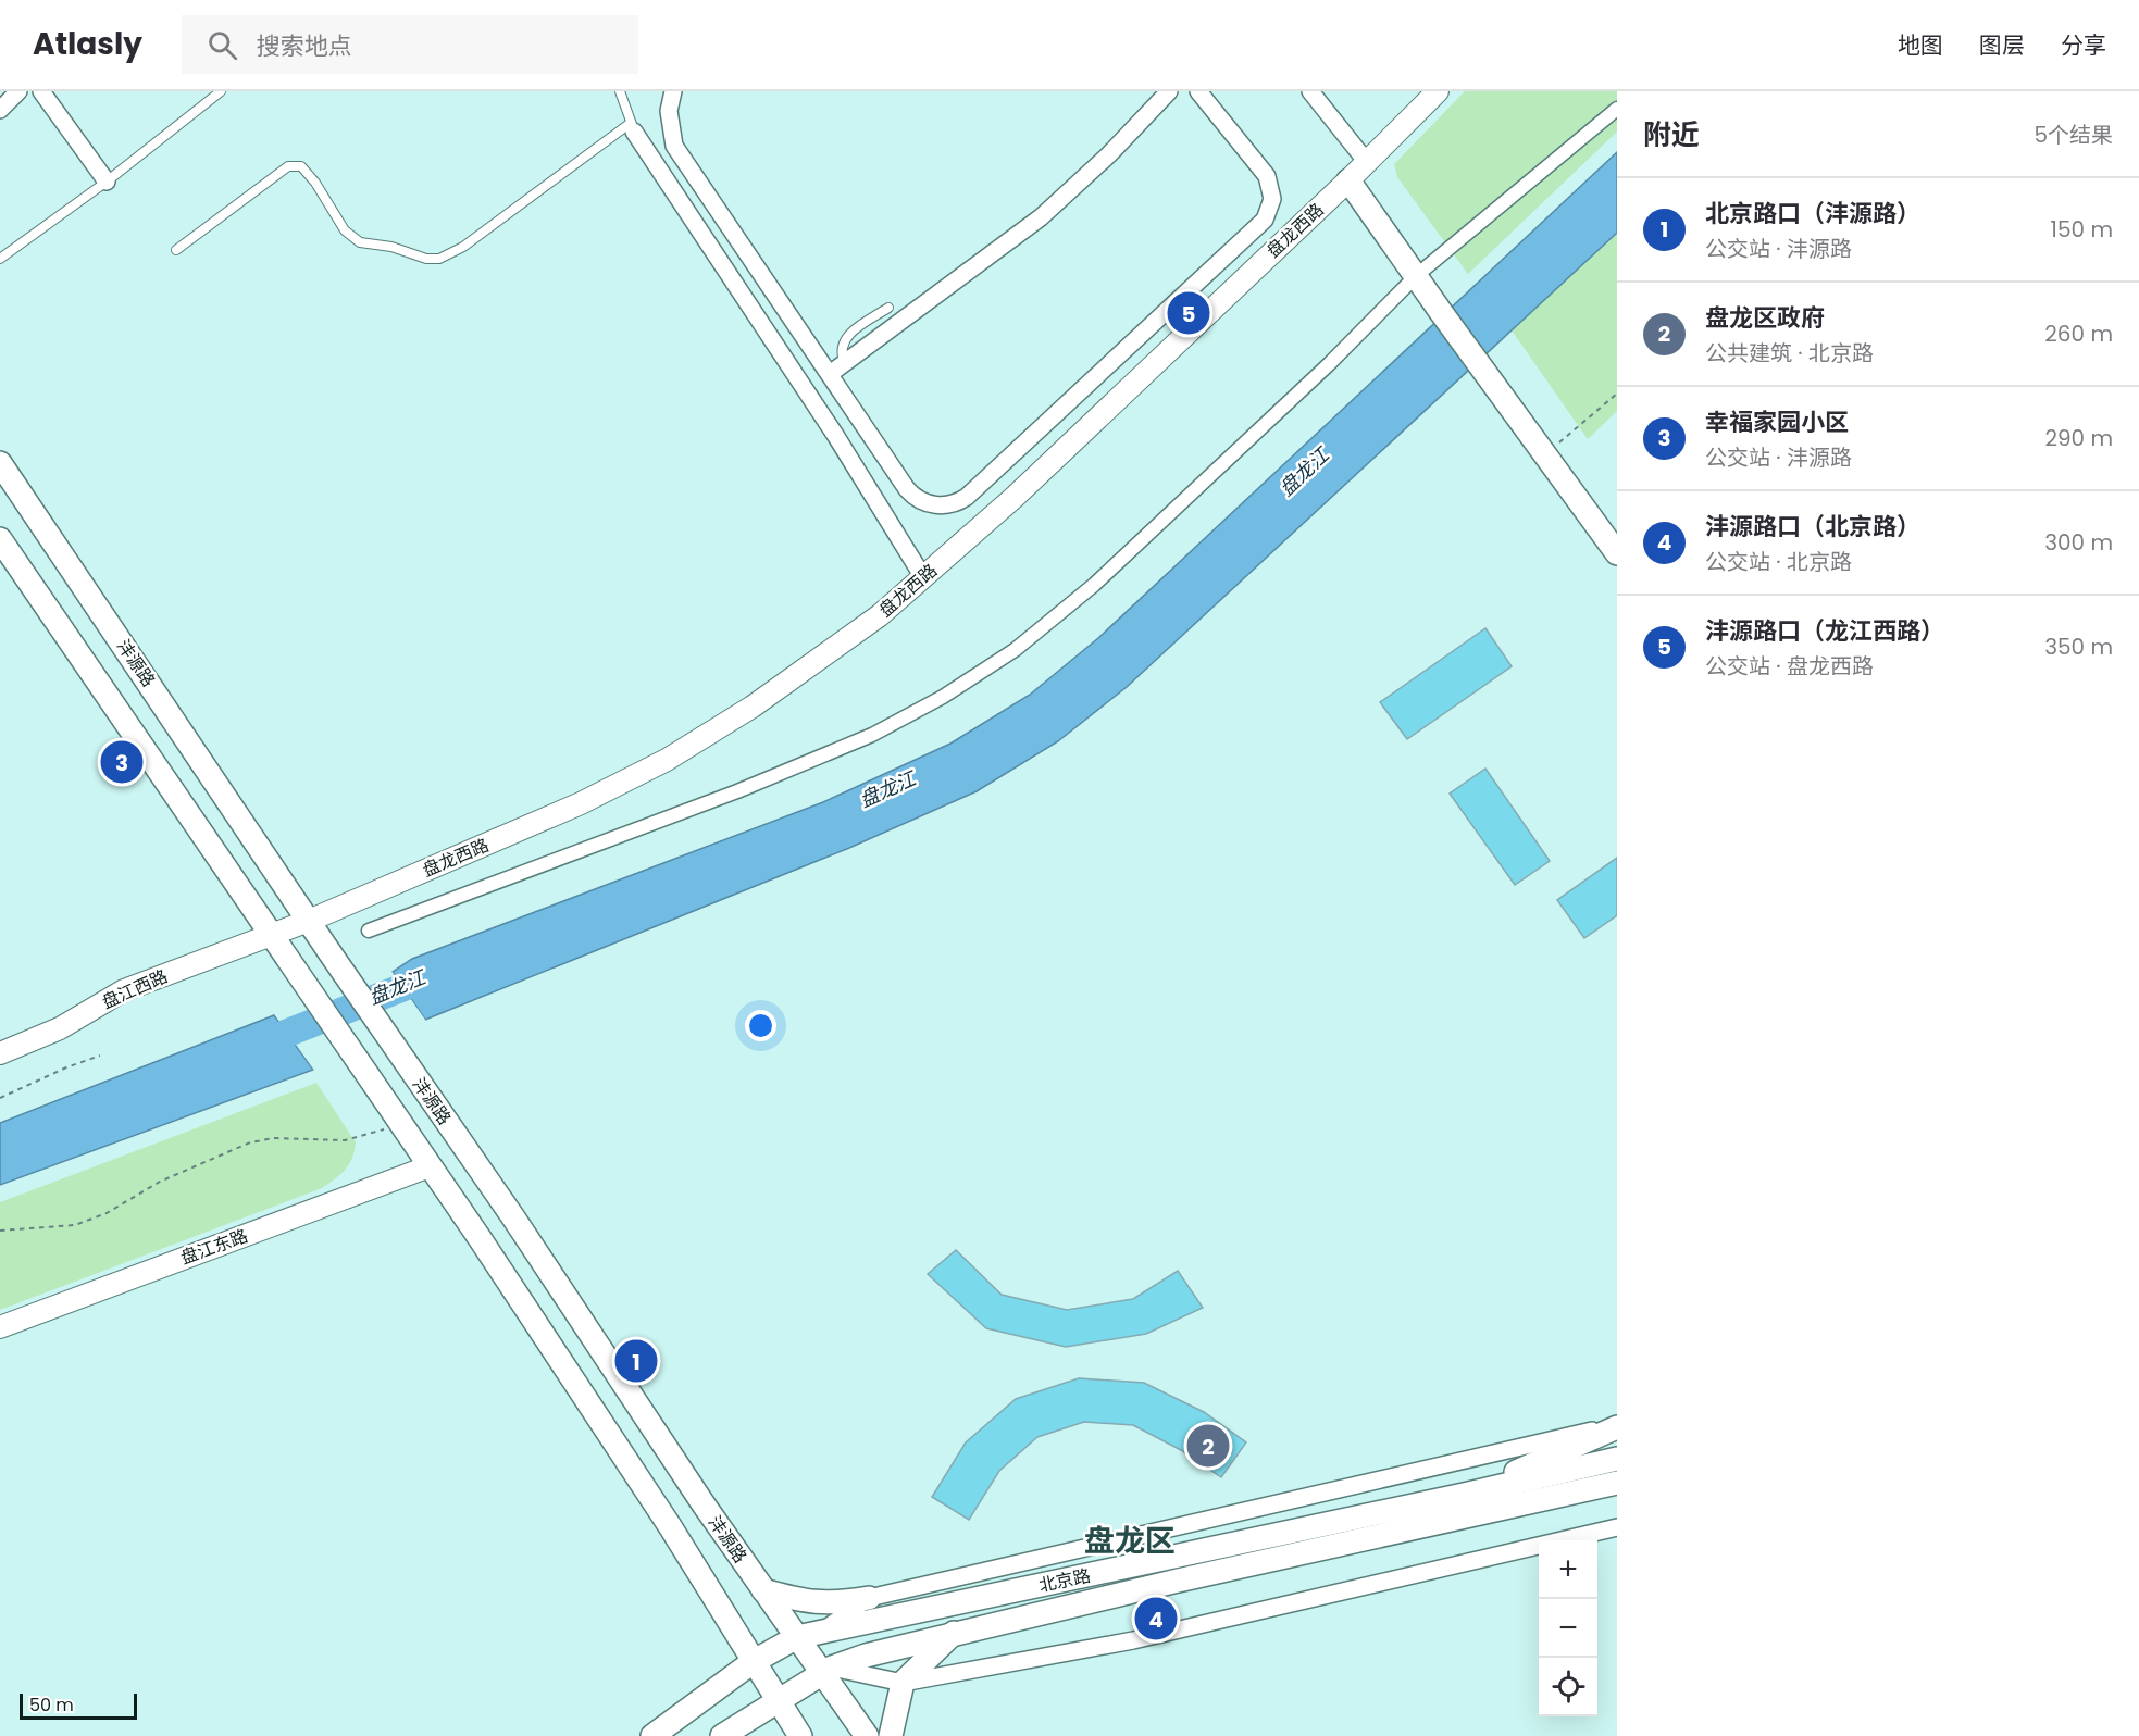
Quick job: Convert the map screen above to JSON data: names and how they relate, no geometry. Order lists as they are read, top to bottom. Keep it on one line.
{"streets":{"main road":["沣源路","北京路"],"street":["盘龙西路","盘江西路","盘江东路"]},"crossings":[["盘龙西路","沣源路"],["盘龙西路","盘江西路"],["沣源路","北京路"]],"districts":["盘龙区"],"water":["盘龙江"],"scale_bar":"50 m","page":{"header":"Atlasly","search":"搜索地点","nav":["地图","图层","分享"],"heading":["附近","5个结果"],"list":[{"mark":"1","name":"北京路口（沣源路）","note":"公交站 · 沣源路","value":"150 m"},{"mark":"2","name":"盘龙区政府","note":"公共建筑 · 北京路","value":"260 m"},{"mark":"3","name":"幸福家园小区","note":"公交站 · 沣源路","value":"290 m"},{"mark":"4","name":"沣源路口（北京路）","note":"公交站 · 北京路","value":"300 m"},{"mark":"5","name":"沣源路口（龙江西路）","note":"公交站 · 盘龙西路","value":"350 m"}],"pins":["5","3","1","2","4"],"map_buttons":["+","−"],"scale":"50 m"}}
